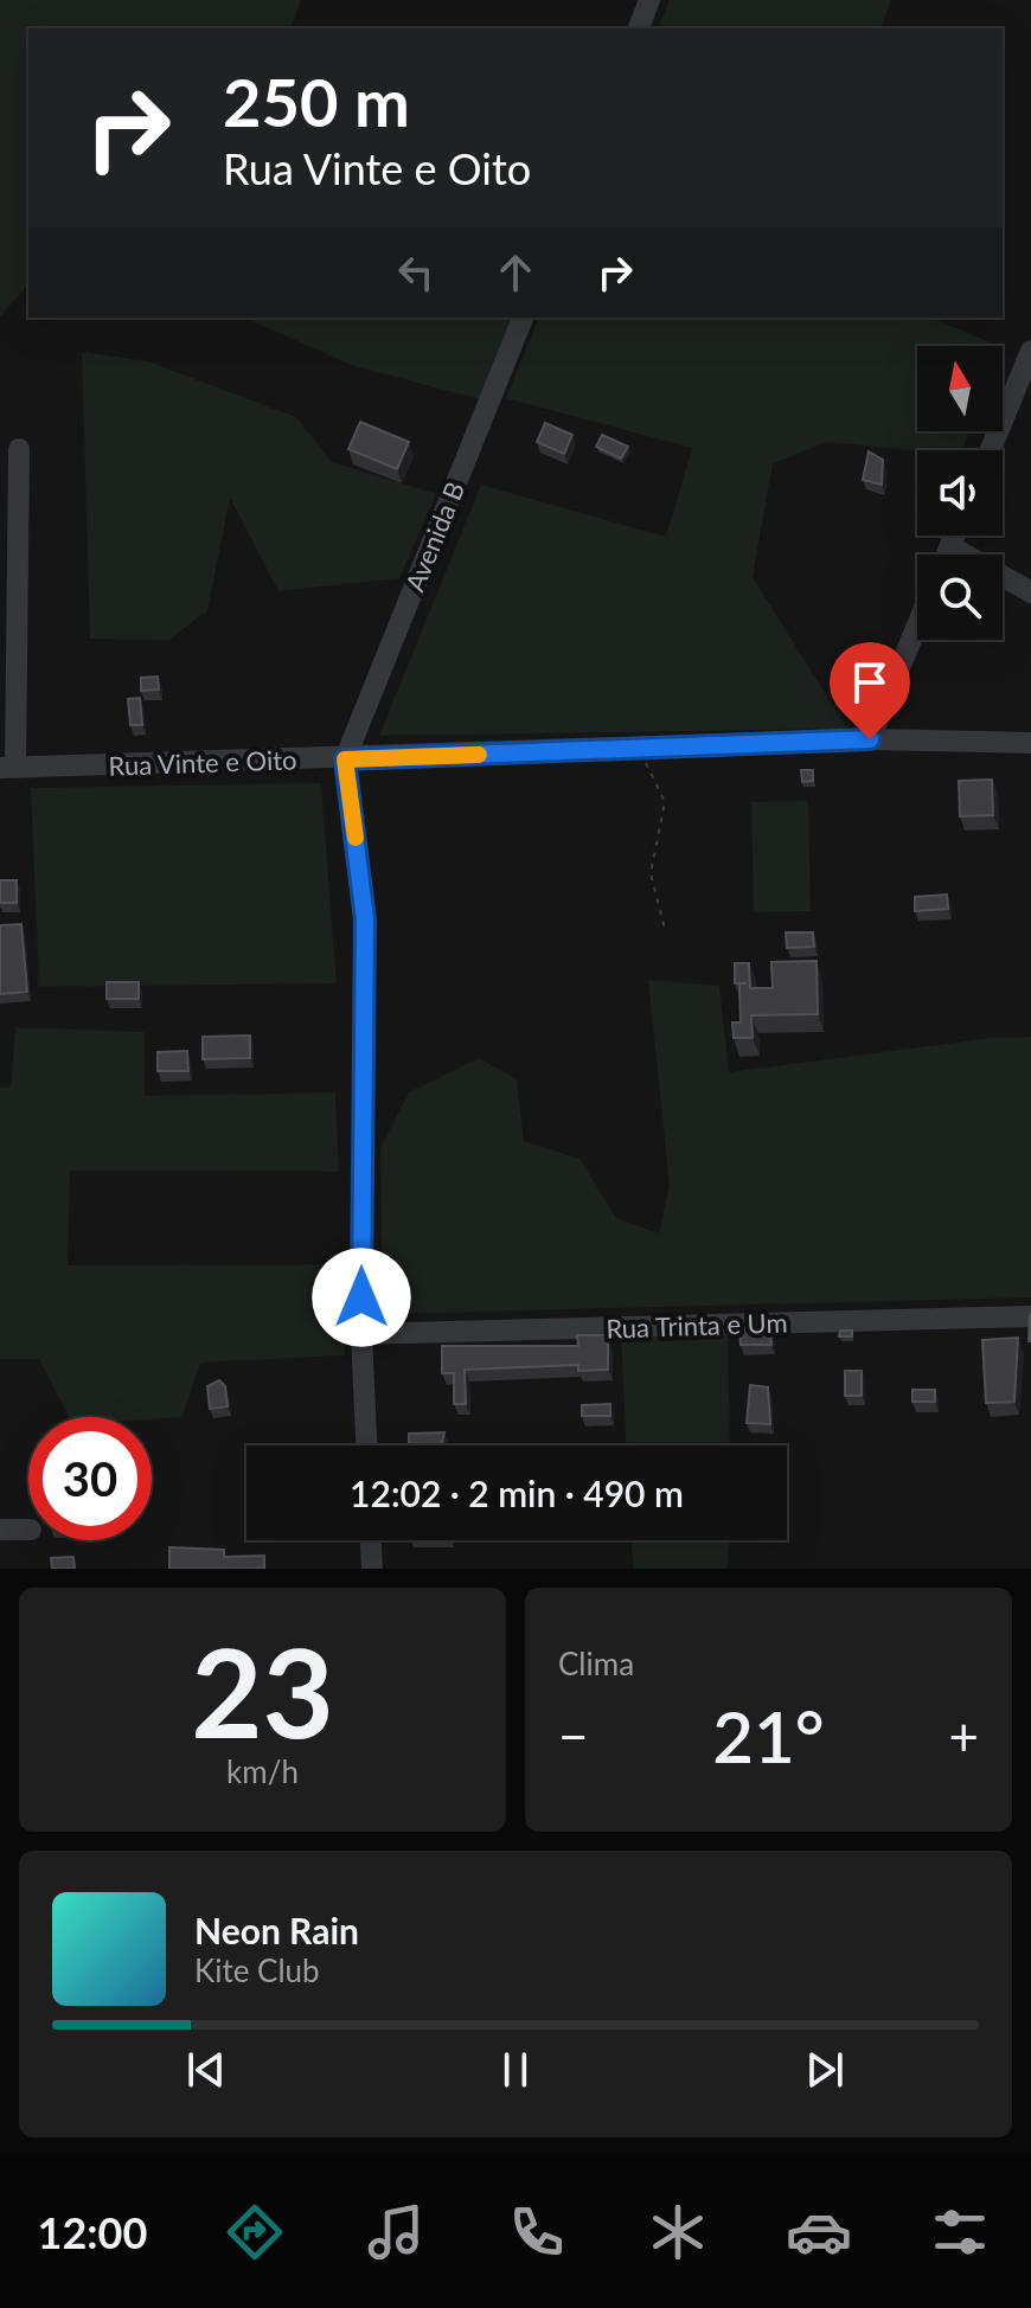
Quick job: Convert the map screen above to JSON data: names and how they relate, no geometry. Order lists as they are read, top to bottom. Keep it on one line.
{"streets":{"street":["Avenida B","Rua Vinte e Oito","Rua Trinta e Um"]},"crossings":[["Avenida B","Rua Vinte e Oito"]],"north":"top","page":{"turn":["250 m","Rua Vinte e Oito"],"limit":"30","trip":"12:02 · 2 min · 490 m","tile":[["23","km/h"],"Clima"],"heat":["−","21°","+"],"song":["Neon Rain","Kite Club"],"tabs":"12:00"}}
